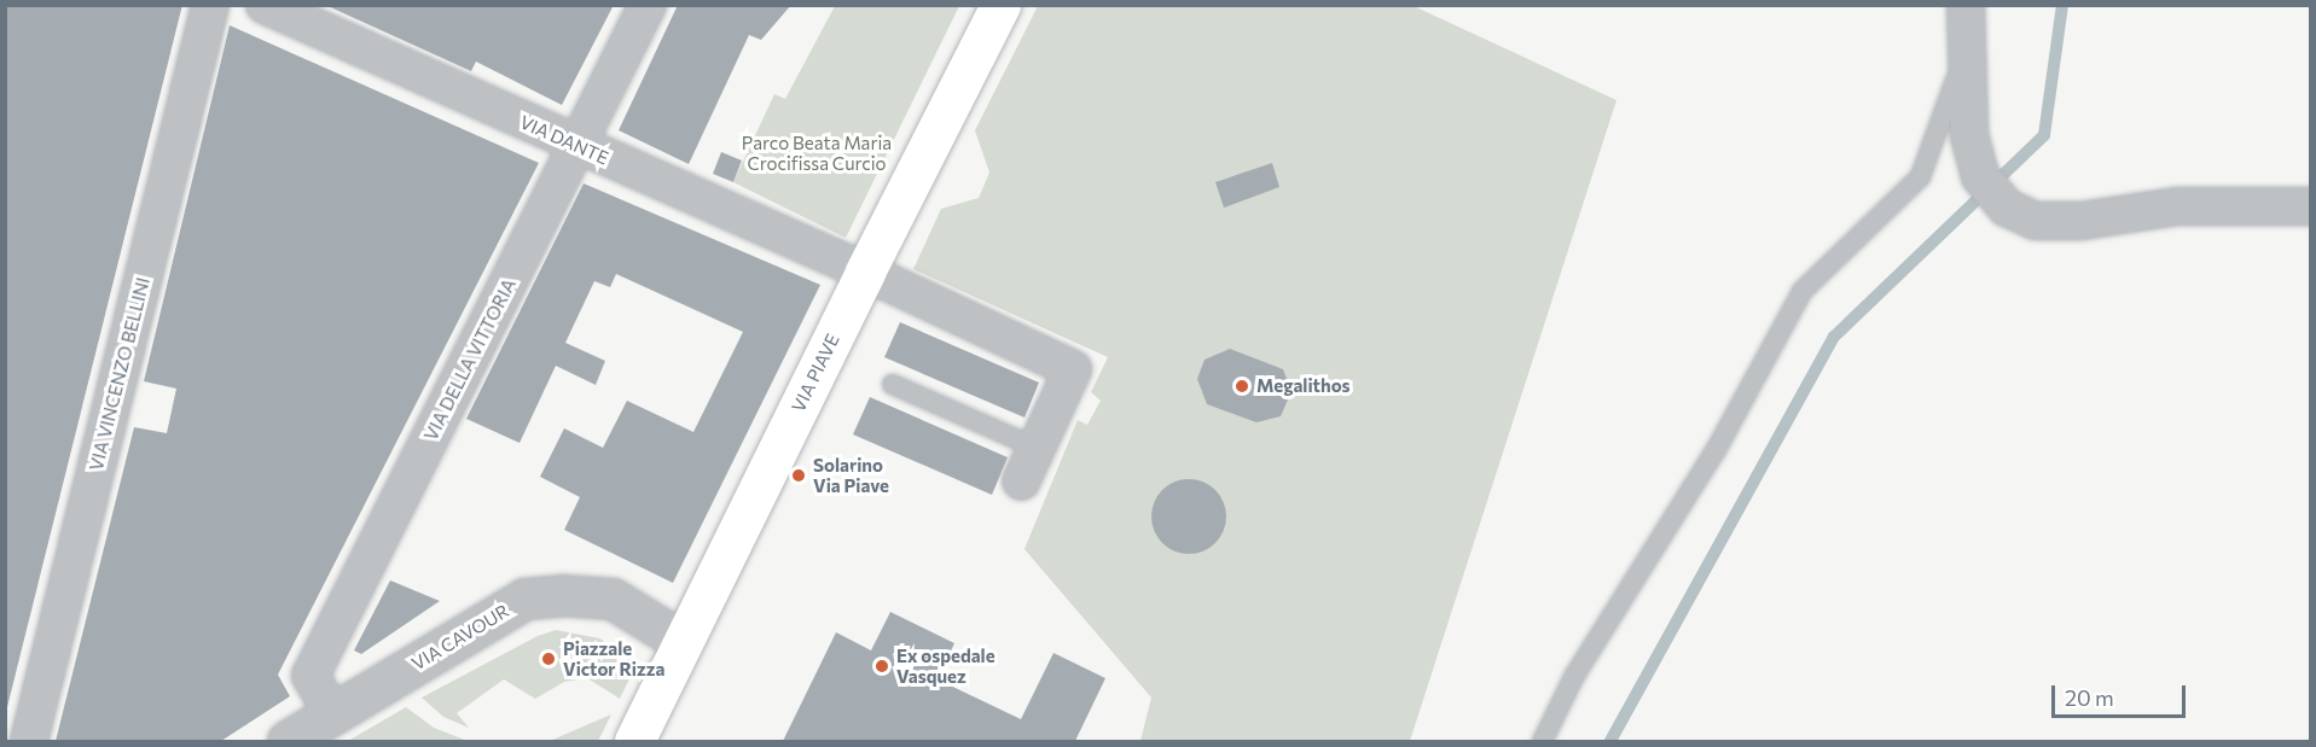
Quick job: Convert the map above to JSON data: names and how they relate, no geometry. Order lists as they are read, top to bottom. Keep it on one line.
{"streets":{"main road":["VIA PIAVE"],"street":["VIA DANTE","VIA DELLA VITTORIA","VIA VINCENZO BELLINI","VIA CAVOUR"]},"crossings":[["VIA DANTE","VIA DELLA VITTORIA"],["VIA DANTE","VIA PIAVE"],["VIA DELLA VITTORIA","VIA CAVOUR"],["VIA PIAVE","VIA CAVOUR"]],"parks":["Parco Beata Maria Crocifissa Curcio"],"places":["Megalithos","Solarino Via Piave","Piazzale Victor Rizza","Ex ospedale Vasquez"],"scale_bar":"20 m"}
